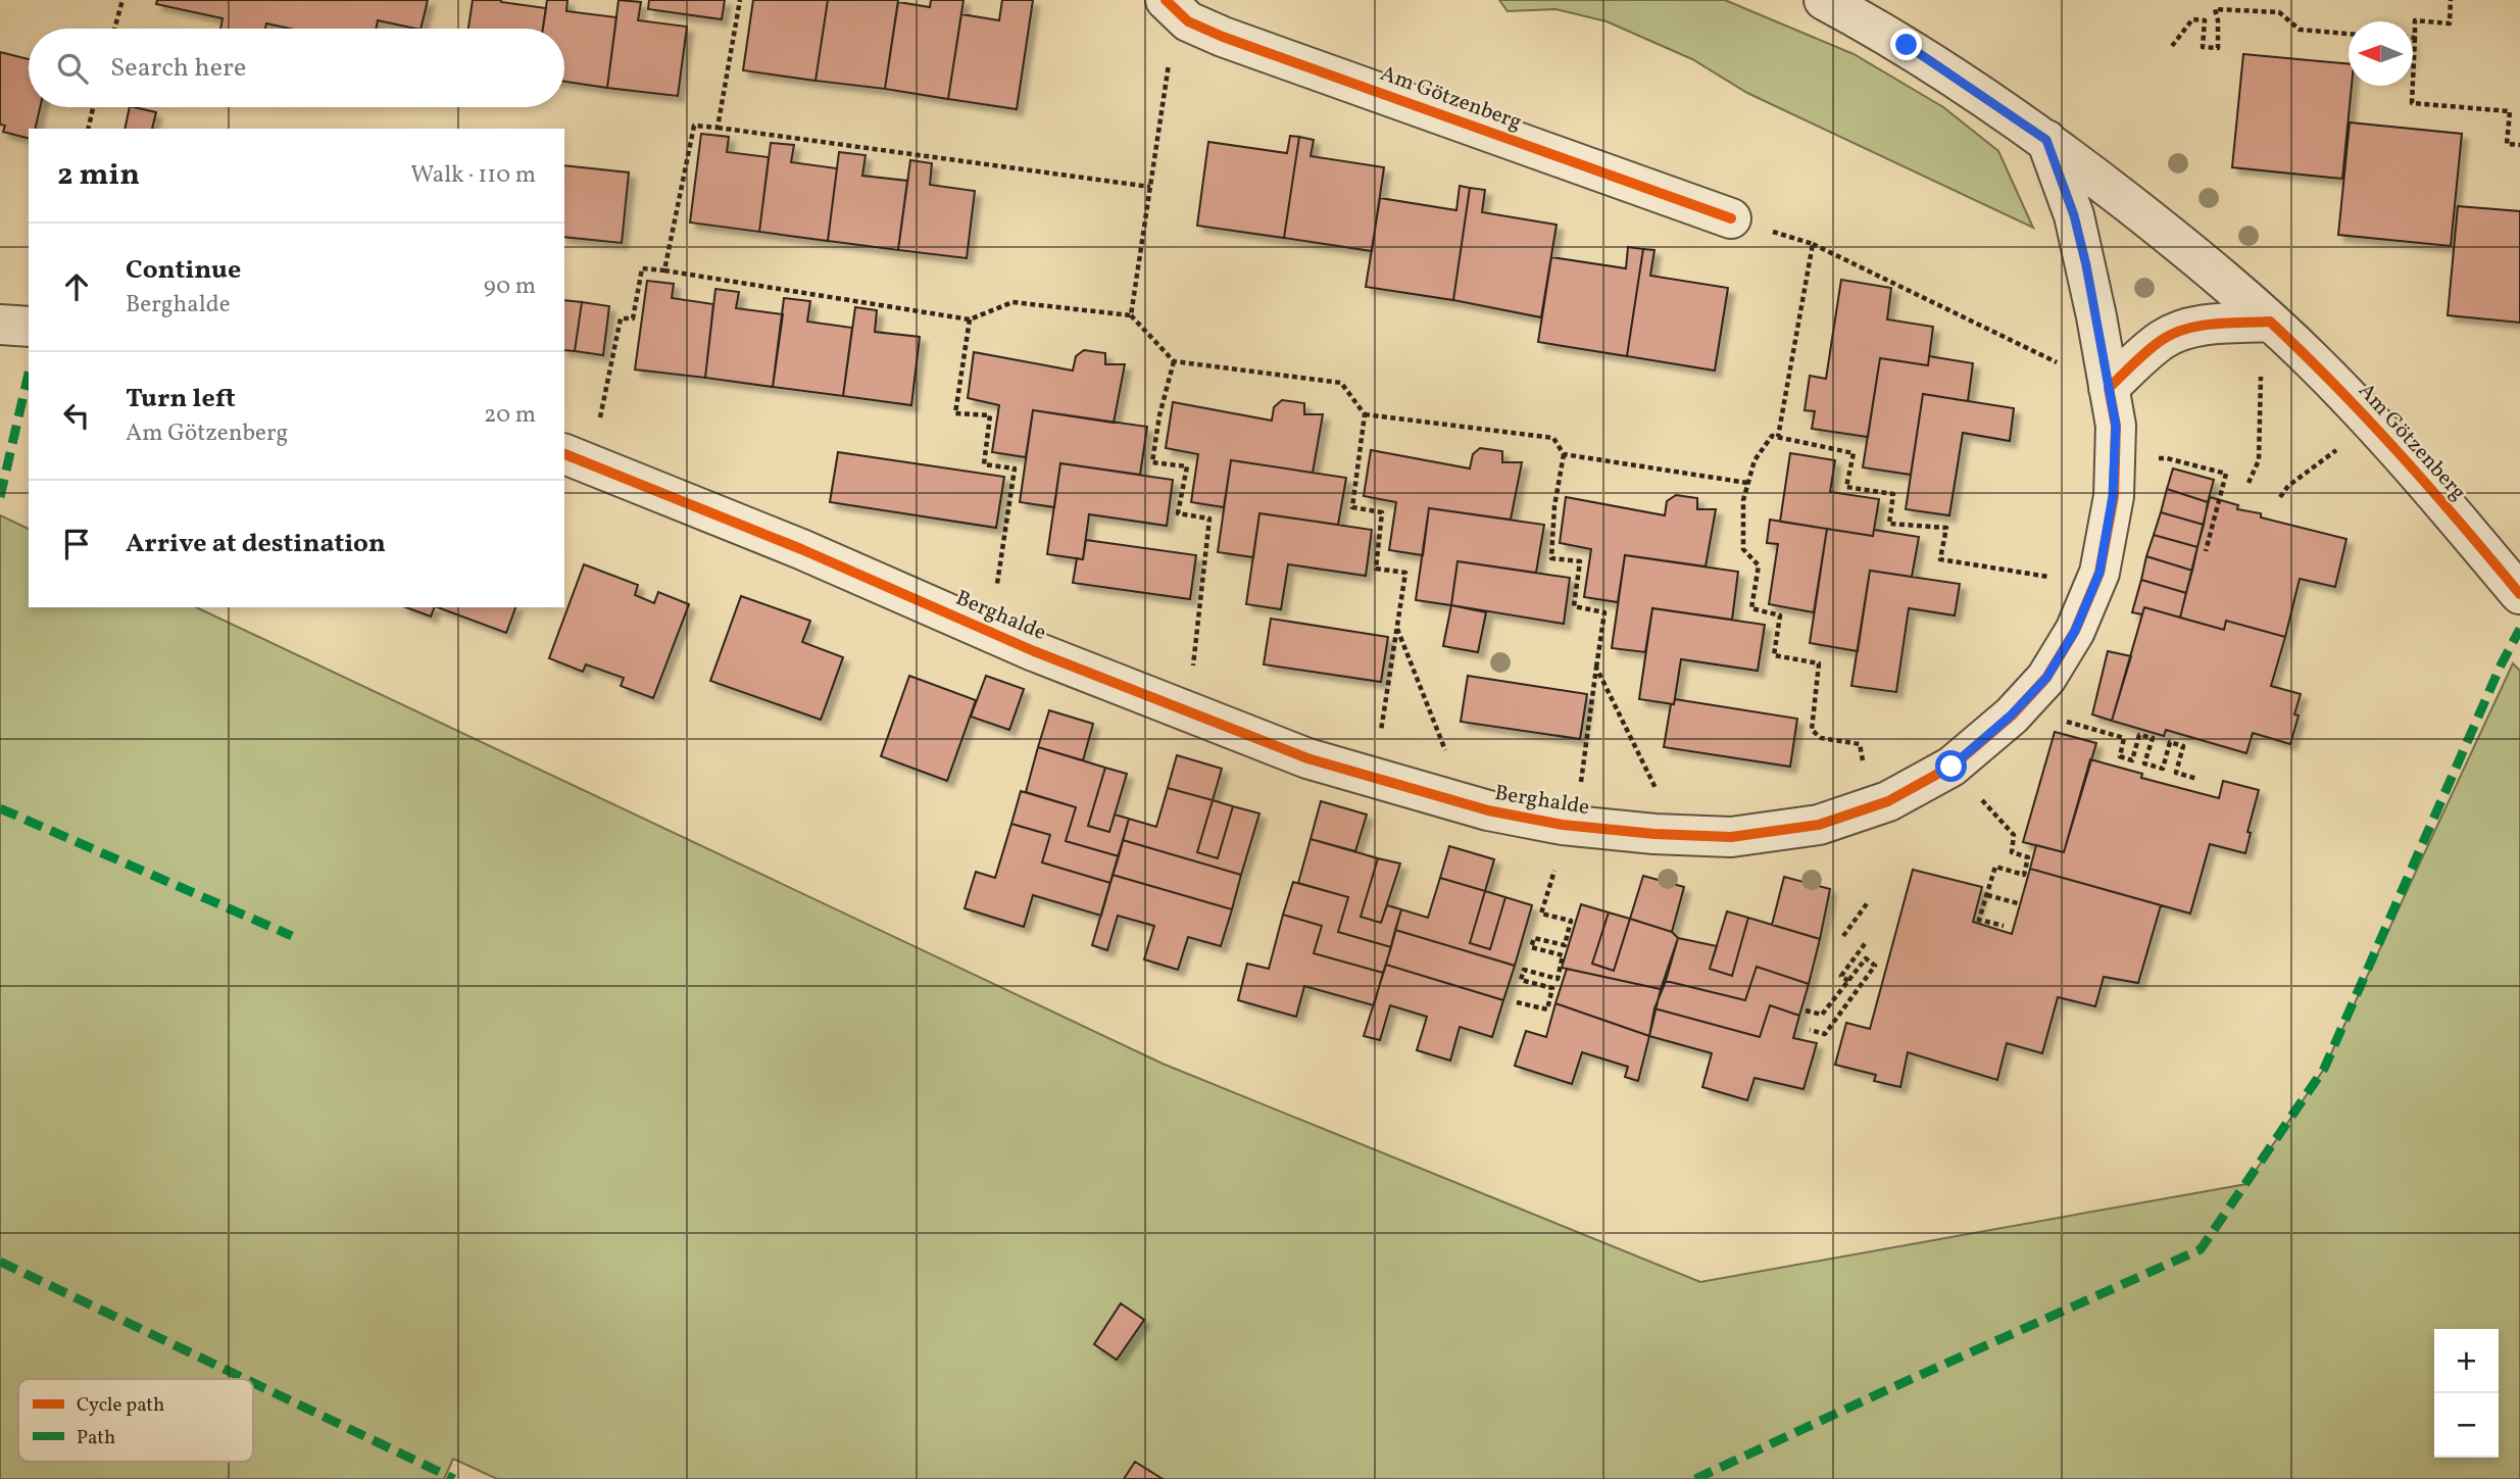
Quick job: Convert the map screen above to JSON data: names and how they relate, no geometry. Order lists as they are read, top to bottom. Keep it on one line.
{"streets":{"street":["Am Götzenberg","Berghalde"]},"crossings":[["Am Götzenberg","Berghalde"]],"legend":["Cycle path","Path"],"north":"left","page":{"search":"Search here","heading":["2 min","Walk · 110 m"],"list":[["Continue","Berghalde","90 m"],["Turn left","Am Götzenberg","20 m"],"Arrive at destination"],"map_buttons":["+","−"]}}
